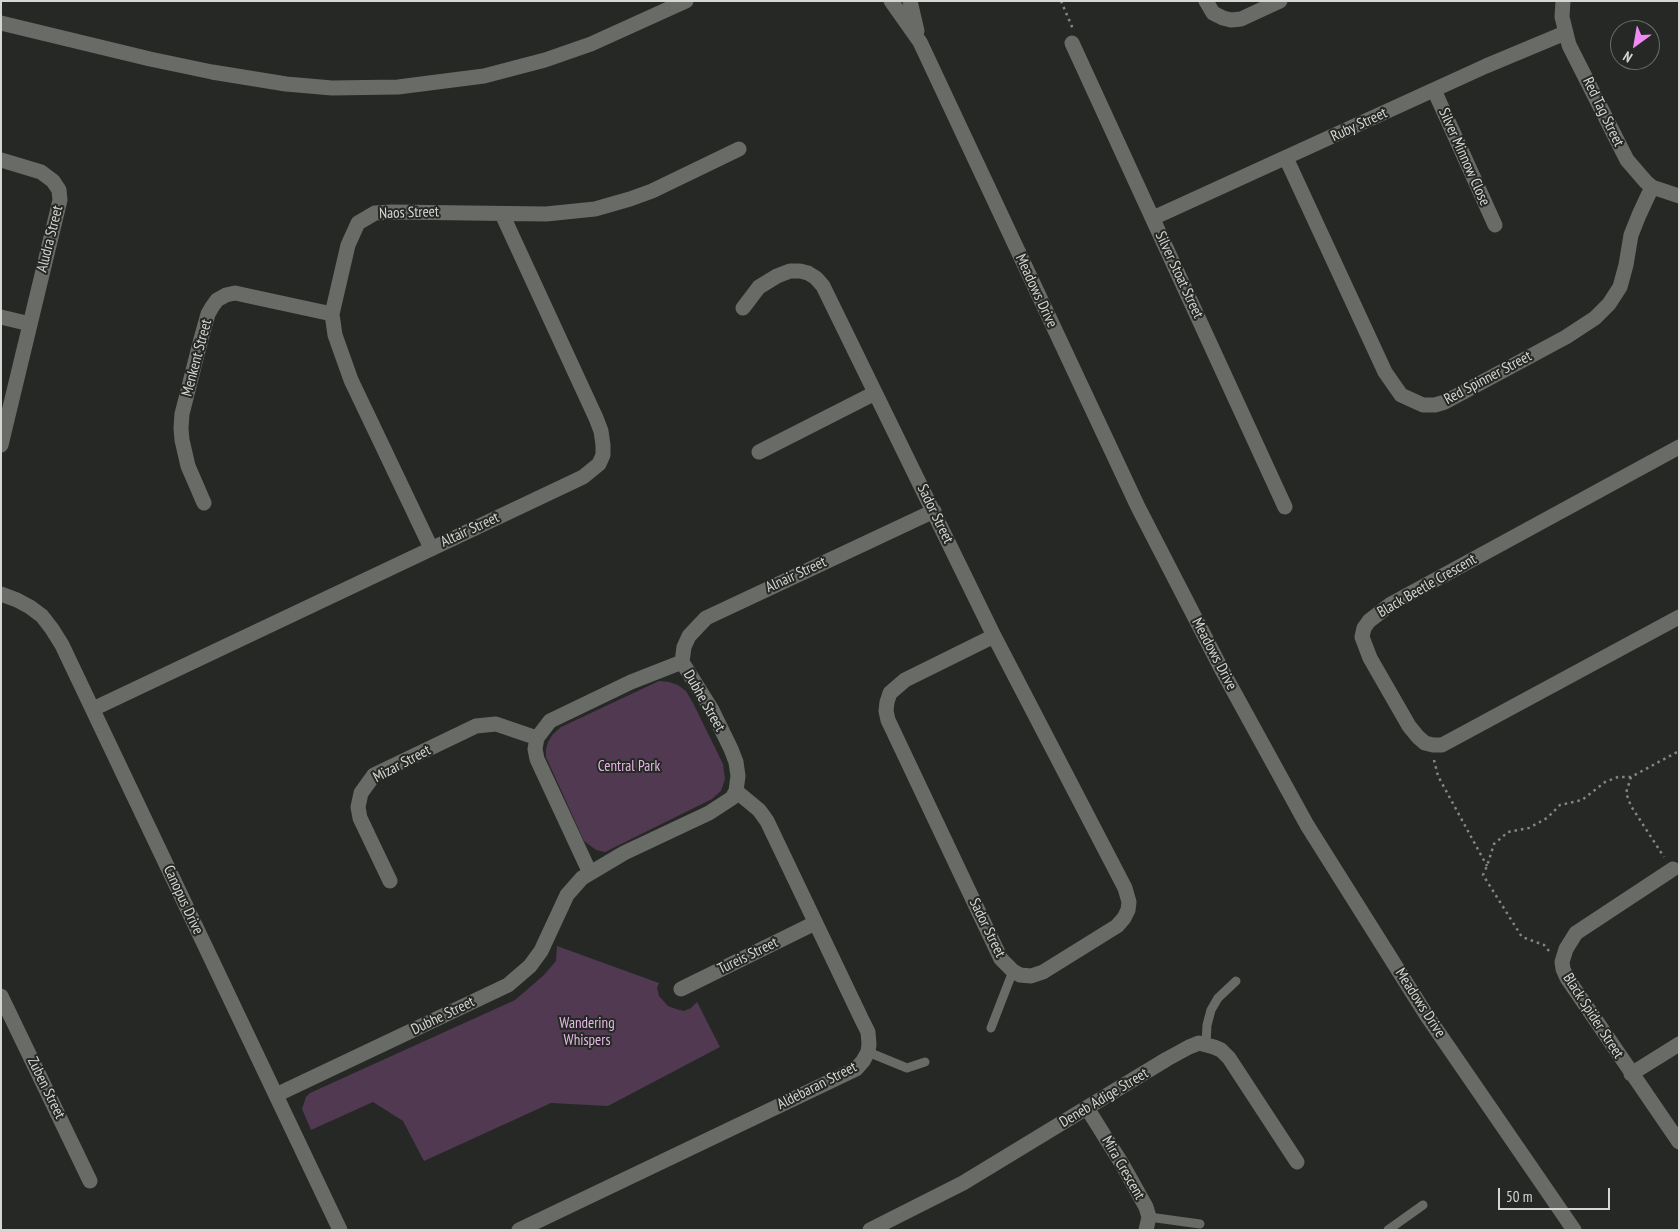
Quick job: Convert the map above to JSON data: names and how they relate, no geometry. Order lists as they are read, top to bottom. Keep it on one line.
{"streets":{"street":["Red Tag Street","Ruby Street","Silver Minnow Close","Naos Street","Aludra Street","Silver Stoat Street","Meadows Drive","Menkent Street","Red Spinner Street","Sador Street","Altair Street","Alnair Street","Black Beetle Crescent","Dubhe Street","Mizar Street","Canopus Drive","Tureis Street","Black Spider Street","Aldebaran Street","Zuben Street","Deneb Adige Street","Mira Crescent"]},"crossings":[["Red Tag Street","Ruby Street"],["Red Tag Street","Red Spinner Street"],["Ruby Street","Silver Minnow Close"],["Ruby Street","Silver Stoat Street"],["Ruby Street","Red Spinner Street"],["Naos Street","Menkent Street"],["Naos Street","Altair Street"],["Sador Street","Alnair Street"],["Altair Street","Canopus Drive"],["Alnair Street","Dubhe Street"],["Dubhe Street","Mizar Street"],["Dubhe Street","Canopus Drive"],["Dubhe Street","Aldebaran Street"],["Tureis Street","Aldebaran Street"],["Deneb Adige Street","Mira Crescent"]],"parks":["Central Park","Wandering Whispers"],"scale_bar":"50 m","north":"bottom left"}
